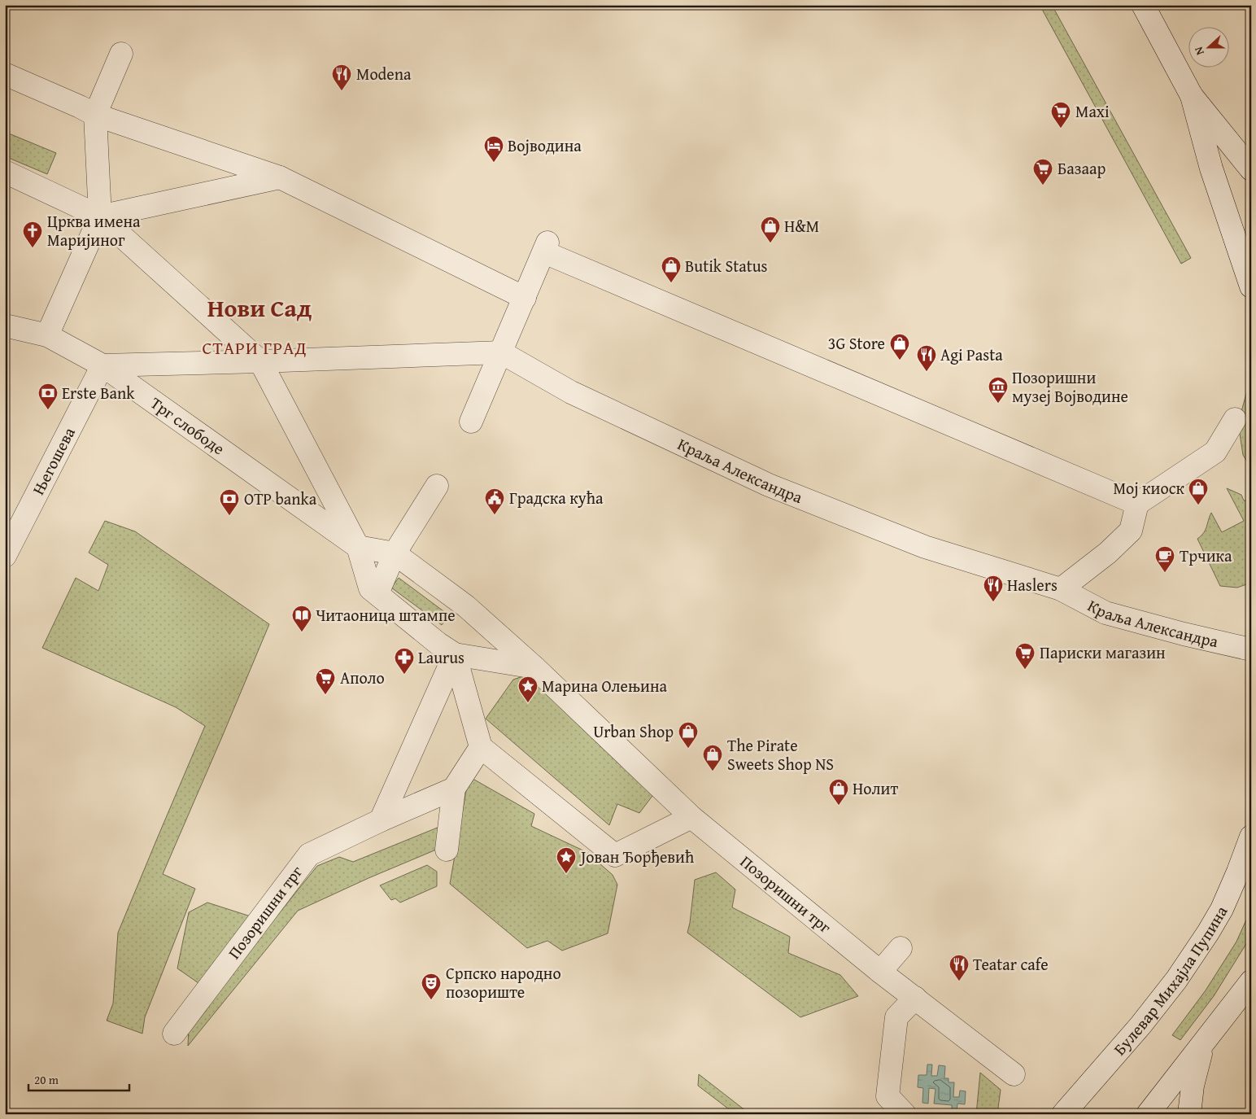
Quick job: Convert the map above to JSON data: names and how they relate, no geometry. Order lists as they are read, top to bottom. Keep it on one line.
{"streets":{"street":["Трг слободе","Његошева","Краља Александра","Позоришни трг","Булевар Михајла Пупина"]},"crossings":[["Трг слободе","Његошева"],["Трг слободе","Позоришни трг"]],"districts":["Нови Сад","СТАРИ ГРАД"],"places":{"restaurant":["Modena","Agi Pasta","Haslers","Teatar cafe"],"supermarket":["Maxi","Базаар","Париски магазин","Аполо"],"hotel":["Војводина"],"shop":["H&M","Butik Status","3G Store","Мој киоск","Urban Shop","The Pirate Sweets Shop NS","Нолит"],"church":["Црква имена Маријиног"],"museum":["Позоришни музеј Војводине"],"bank":["Erste Bank","OTP banka"],"public building":["Градска кућа"],"cafe":["Трчика"],"library":["Читаоница штампе"],"pharmacy":["Laurus"],"place":["Марина Олењина","Јован Ђорђевић"],"theatre":["Српско народно позориште"]},"scale_bar":"20 m","north":"left"}
